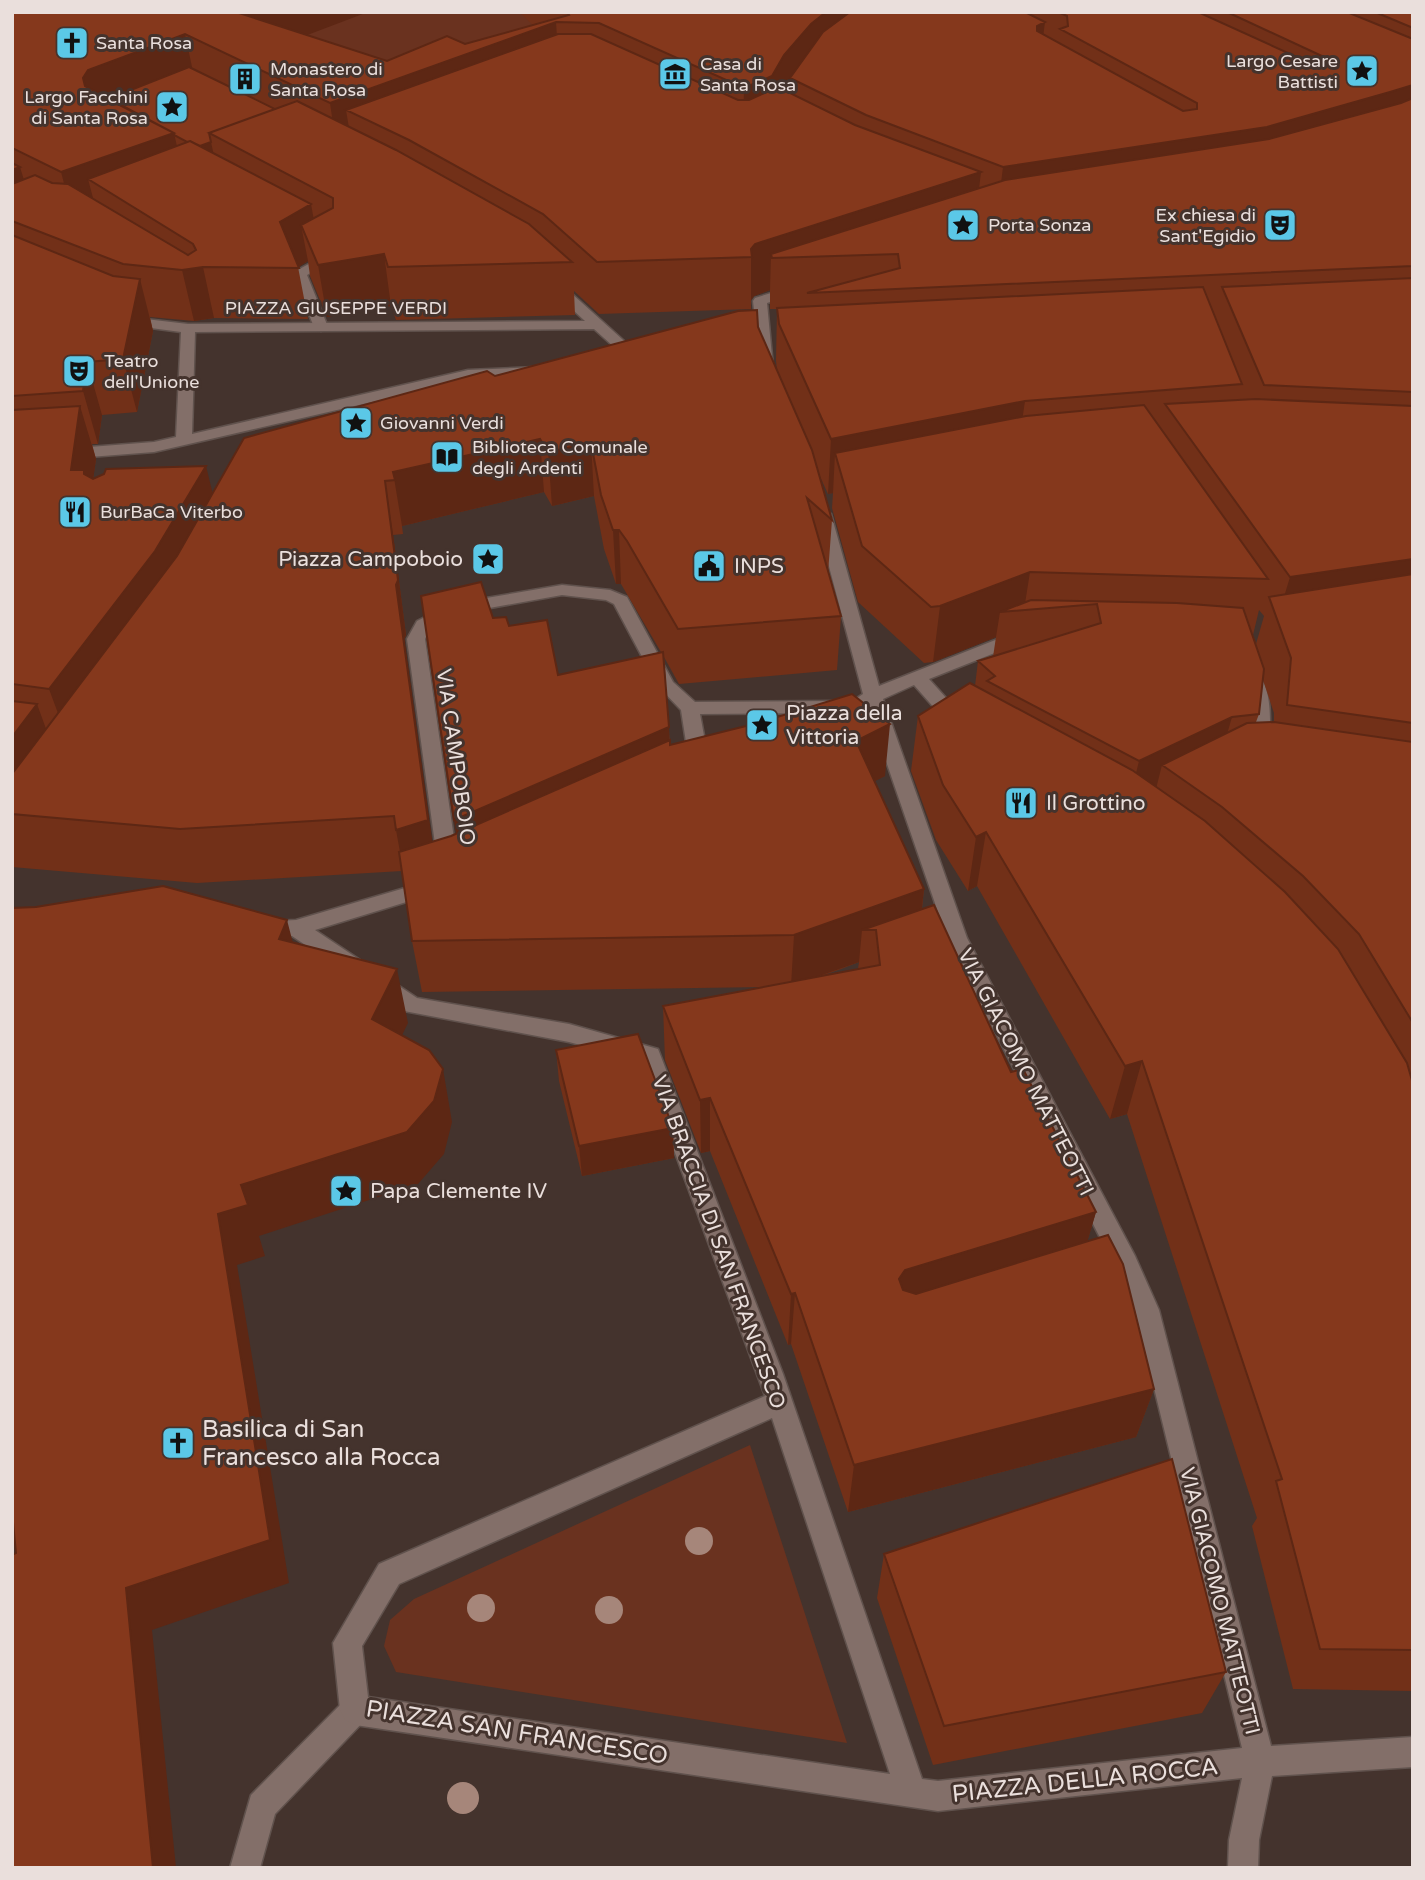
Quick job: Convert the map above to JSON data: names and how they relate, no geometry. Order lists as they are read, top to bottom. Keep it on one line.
{"streets":{"street":["PIAZZA GIUSEPPE VERDI","VIA CAMPOBOIO","VIA GIACOMO MATTEOTTI","VIA BRACCIA DI SAN FRANCESCO","PIAZZA SAN FRANCESCO","PIAZZA DELLA ROCCA"]},"crossings":[["VIA CAMPOBOIO","VIA BRACCIA DI SAN FRANCESCO"],["VIA GIACOMO MATTEOTTI","PIAZZA DELLA ROCCA"],["VIA BRACCIA DI SAN FRANCESCO","PIAZZA SAN FRANCESCO"],["VIA BRACCIA DI SAN FRANCESCO","PIAZZA DELLA ROCCA"],["PIAZZA SAN FRANCESCO","PIAZZA DELLA ROCCA"]],"places":{"church":["Santa Rosa","Basilica di San Francesco alla Rocca"],"place":["Largo Cesare Battisti","Largo Facchini di Santa Rosa","Porta Sonza","Giovanni Verdi","Piazza Campoboio","Piazza della Vittoria","Papa Clemente IV"],"museum":["Casa di Santa Rosa"],"building":["Monastero di Santa Rosa"],"theatre":["Ex chiesa di Sant'Egidio","Teatro dell'Unione"],"library":["Biblioteca Comunale degli Ardenti"],"restaurant":["BurBaCa Viterbo","Il Grottino"],"public building":["INPS"]}}
